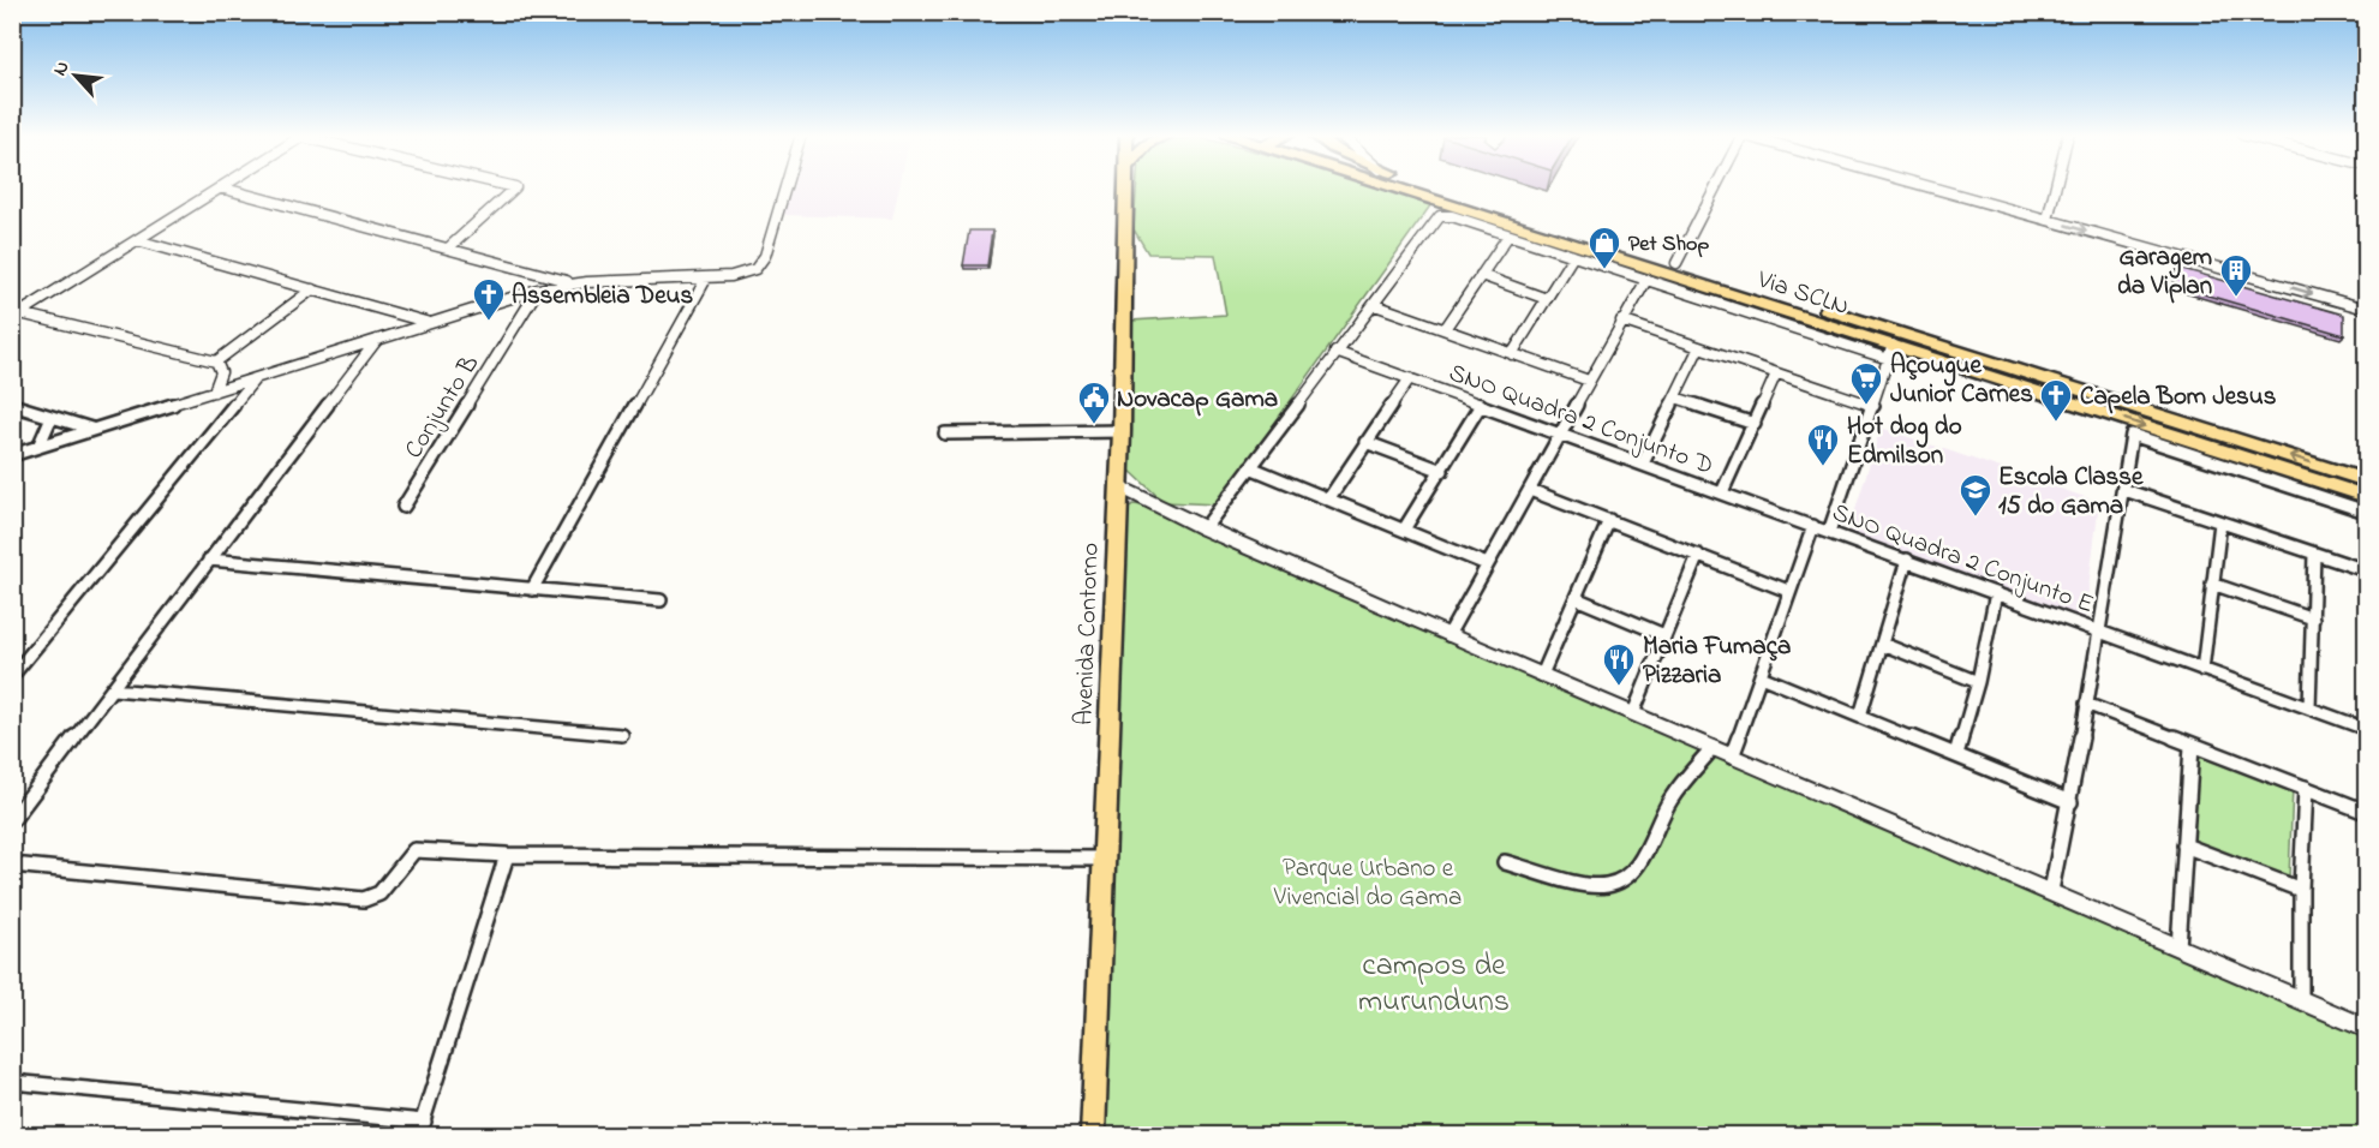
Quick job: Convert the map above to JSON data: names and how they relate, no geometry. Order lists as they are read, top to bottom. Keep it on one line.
{"streets":{"main road":["Via SCLN","Avenida Contorno"],"street":["Conjunto B","SNO Quadra 2 Conjunto D","SNO Quadra 2 Conjunto E"]},"crossings":[["SNO Quadra 2 Conjunto D","SNO Quadra 2 Conjunto E"]],"parks":["Parque Urbano e Vivencial do Gama","campos de murunduns"],"places":{"shop":["Pet Shop"],"building":["Garagem da Viplan"],"church":["Assembleia Deus","Capela Bom Jesus"],"supermarket":["Açougue Junior Carnes"],"public building":["Novacap Gama"],"restaurant":["Hot dog do Edmilson","Maria Fumaça Pizzaria"],"school or university":["Escola Classe 15 do Gama"]},"north":"top left"}
